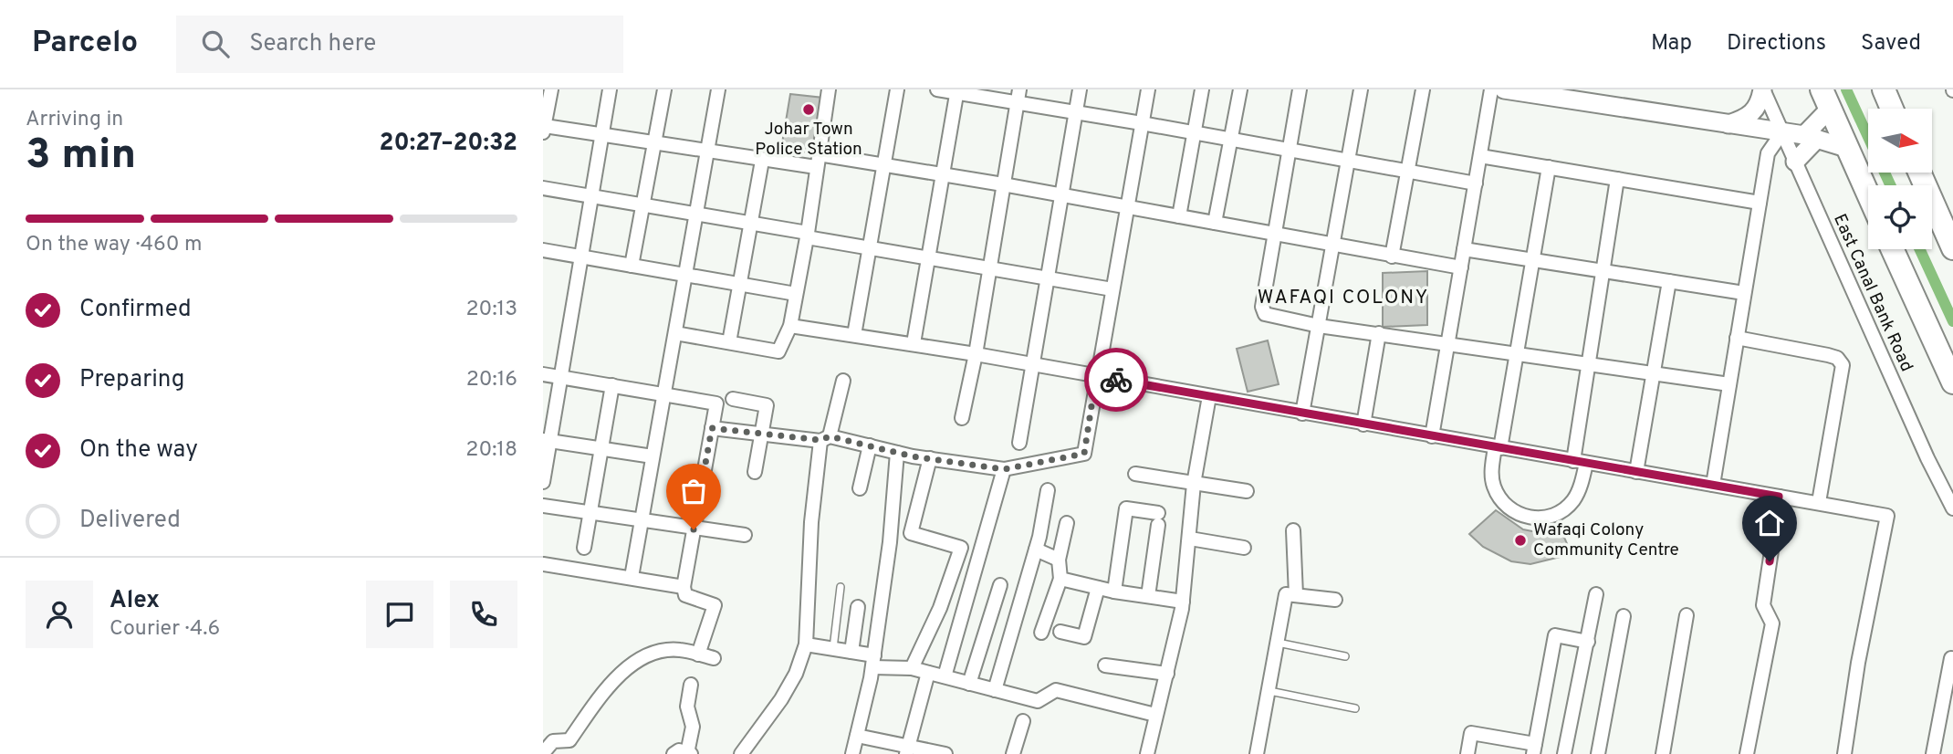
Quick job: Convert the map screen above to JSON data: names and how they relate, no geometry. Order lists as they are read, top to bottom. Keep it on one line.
{"streets":{"street":["East Canal Bank Road"]},"districts":["WAFAQI COLONY"],"places":["Johar Town Police Station","Wafaqi Colony Community Centre"],"north":"right","page":{"header":"Parcelo","search":"Search here","nav":["Map","Directions","Saved"],"heading":["3 min","Arriving in","20:27–20:32"],"panel":["Alex","Courier · 4.6"],"bar":"On the way · 460 m","list":[["Confirmed","20:13"],["Preparing","20:16"],["On the way","20:18"],"Delivered"]}}
